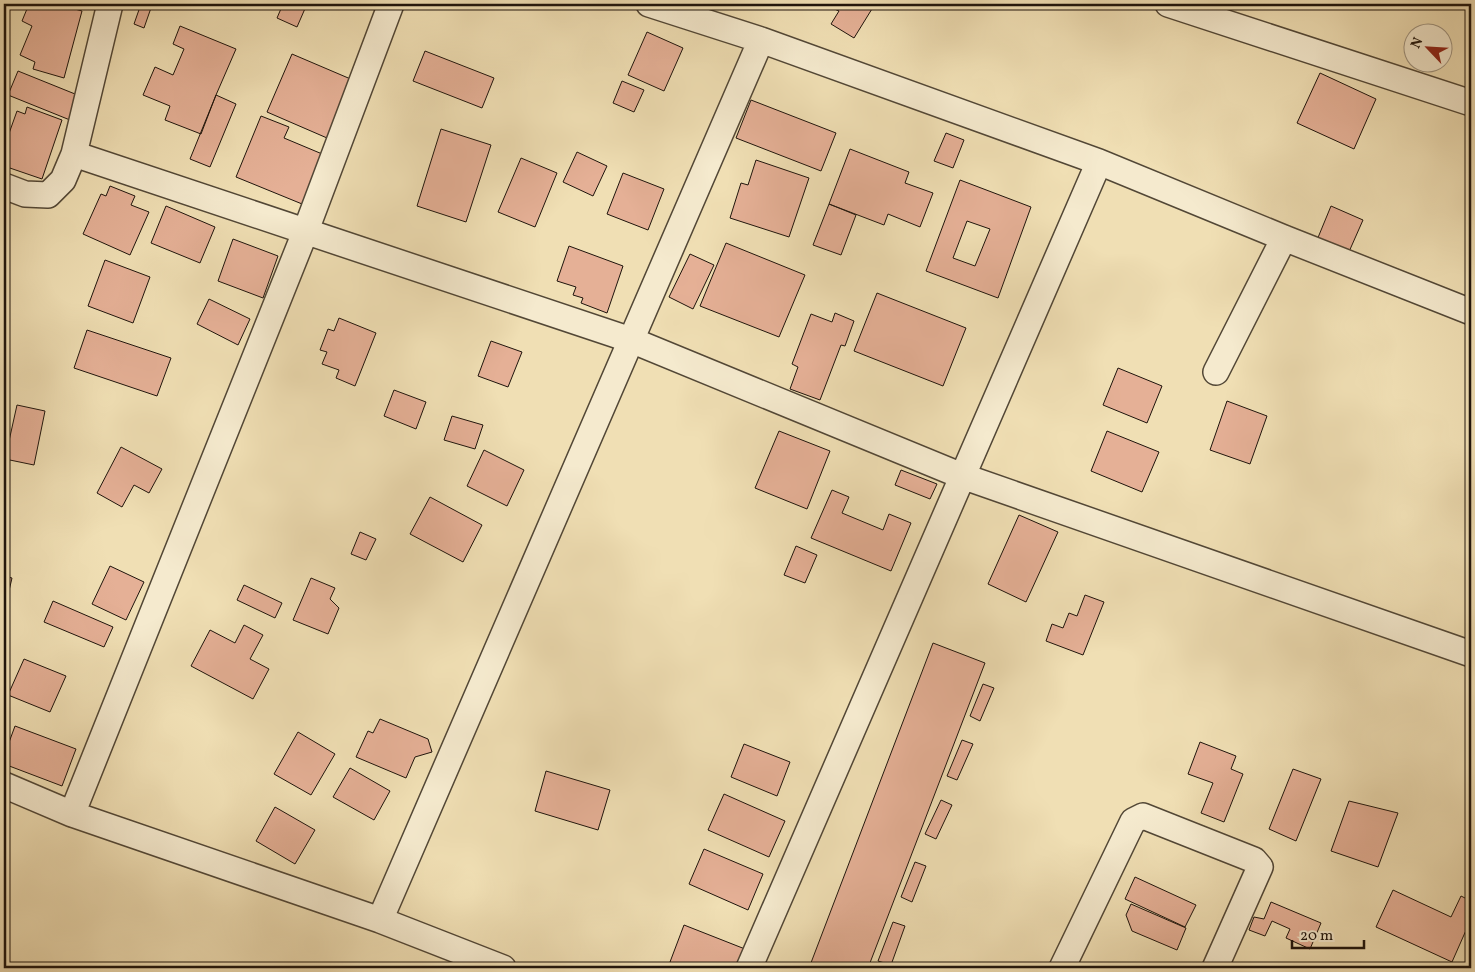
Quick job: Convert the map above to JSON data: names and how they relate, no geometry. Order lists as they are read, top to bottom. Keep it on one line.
{"scale_bar":"20 m","north":"top left"}
